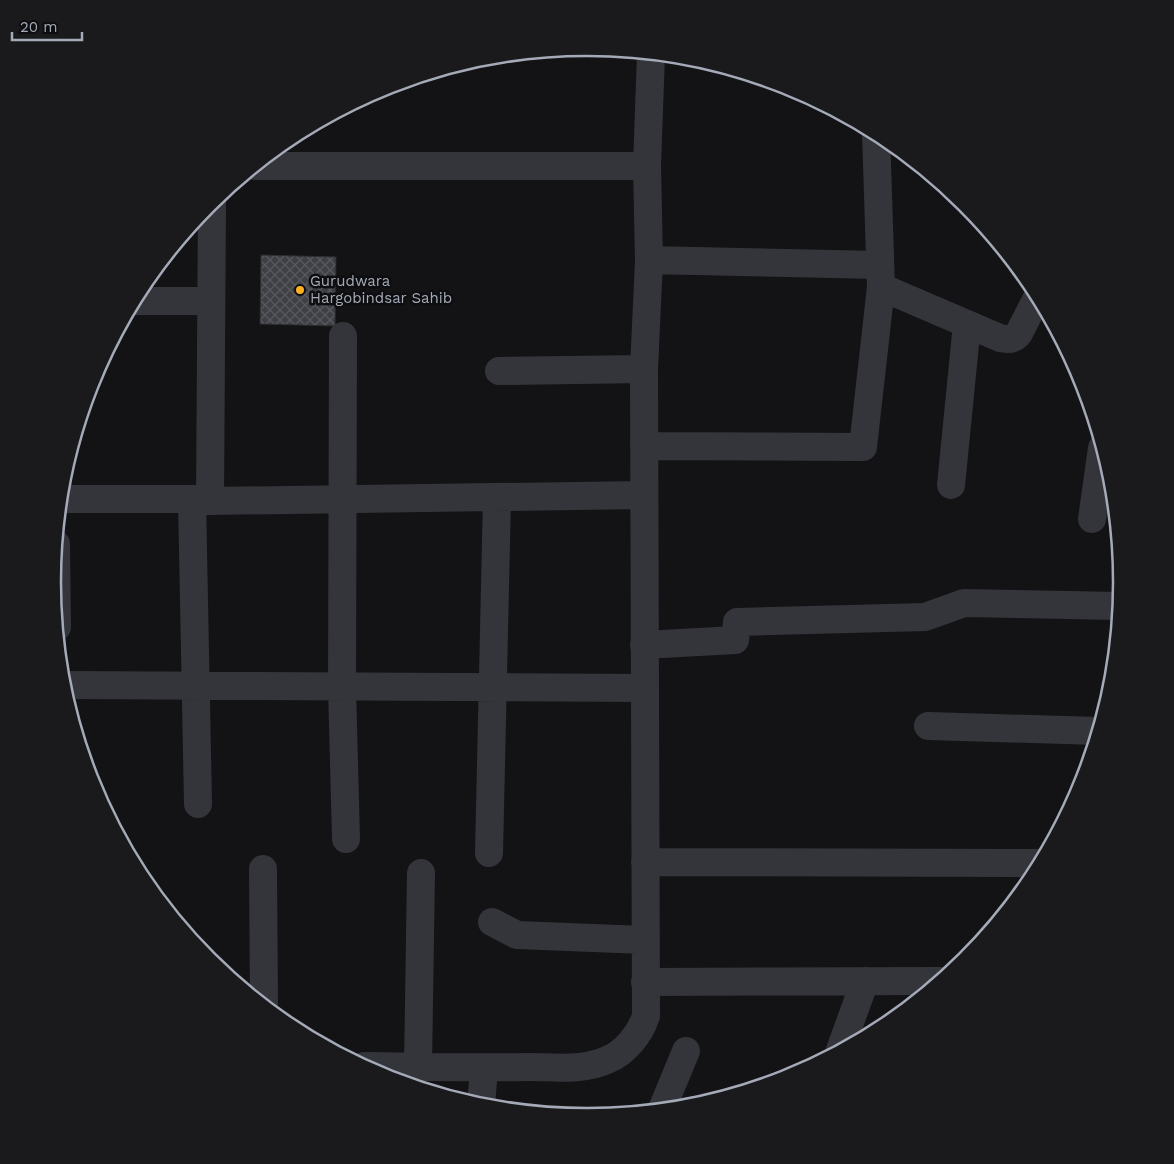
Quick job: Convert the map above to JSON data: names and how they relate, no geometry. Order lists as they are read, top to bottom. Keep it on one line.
{"places":["Gurudwara Hargobindsar Sahib"],"scale_bar":"20 m"}
